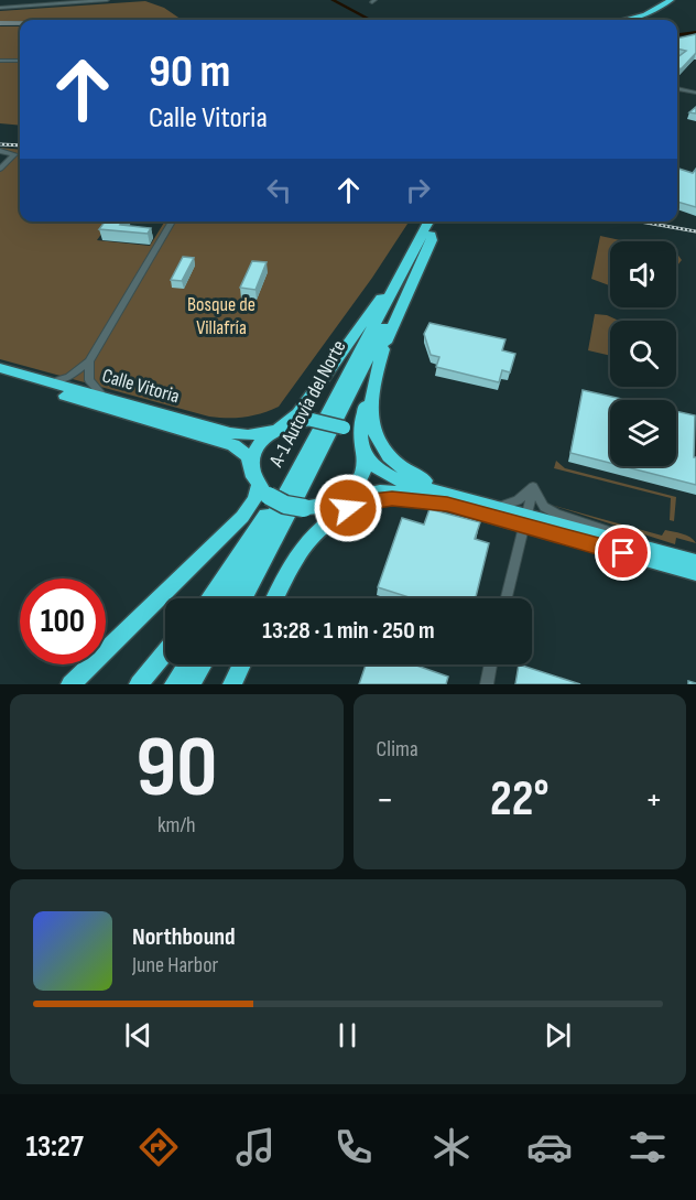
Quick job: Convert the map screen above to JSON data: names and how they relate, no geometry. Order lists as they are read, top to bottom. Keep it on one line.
{"streets":{"highway":["Calle Vitoria","A-1 Autovía del Norte"]},"parks":["Bosque de Villafría"],"page":{"turn":["90 m","Calle Vitoria"],"limit":"100","trip":"13:28 · 1 min · 250 m","tile":[["90","km/h"],"Clima"],"heat":["−","22°","+"],"song":["Northbound","June Harbor"],"tabs":"13:27"}}
